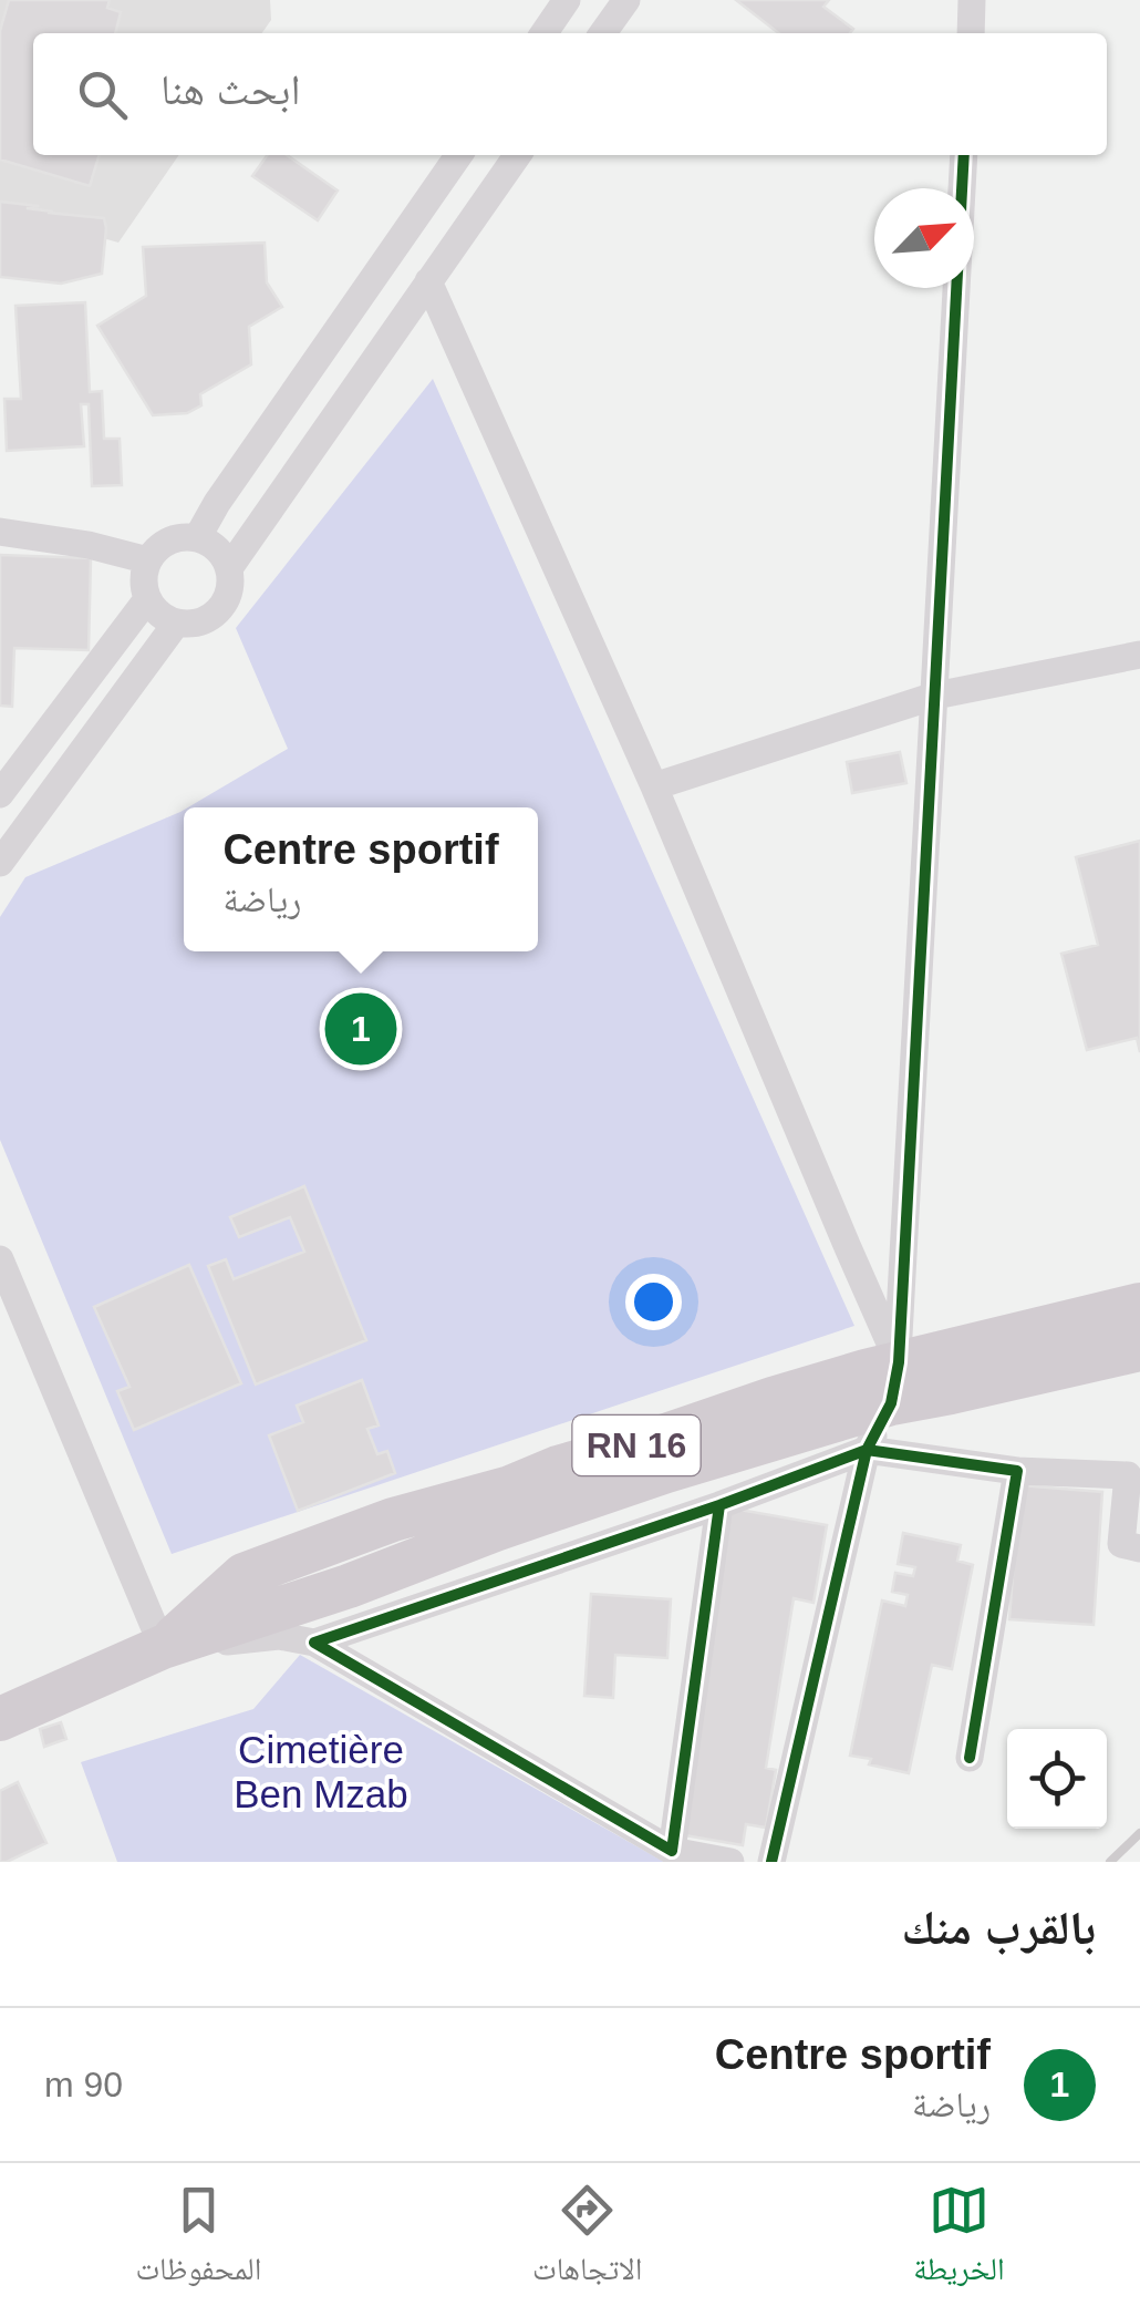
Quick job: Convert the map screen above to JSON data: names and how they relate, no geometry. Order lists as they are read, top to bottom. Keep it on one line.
{"streets":{"main road":["RN 16"]},"parks":["Cimetière Ben Mzab"],"north":"top right","page":{"search":"ابحث هنا","popup":["Centre sportif","رياضة"],"pins":"1","heading":"بالقرب منك","list":[{"mark":"1","name":"Centre sportif","note":"رياضة","value":"90 m"}],"nav":["الخريطة","الاتجاهات","المحفوظات"]}}
